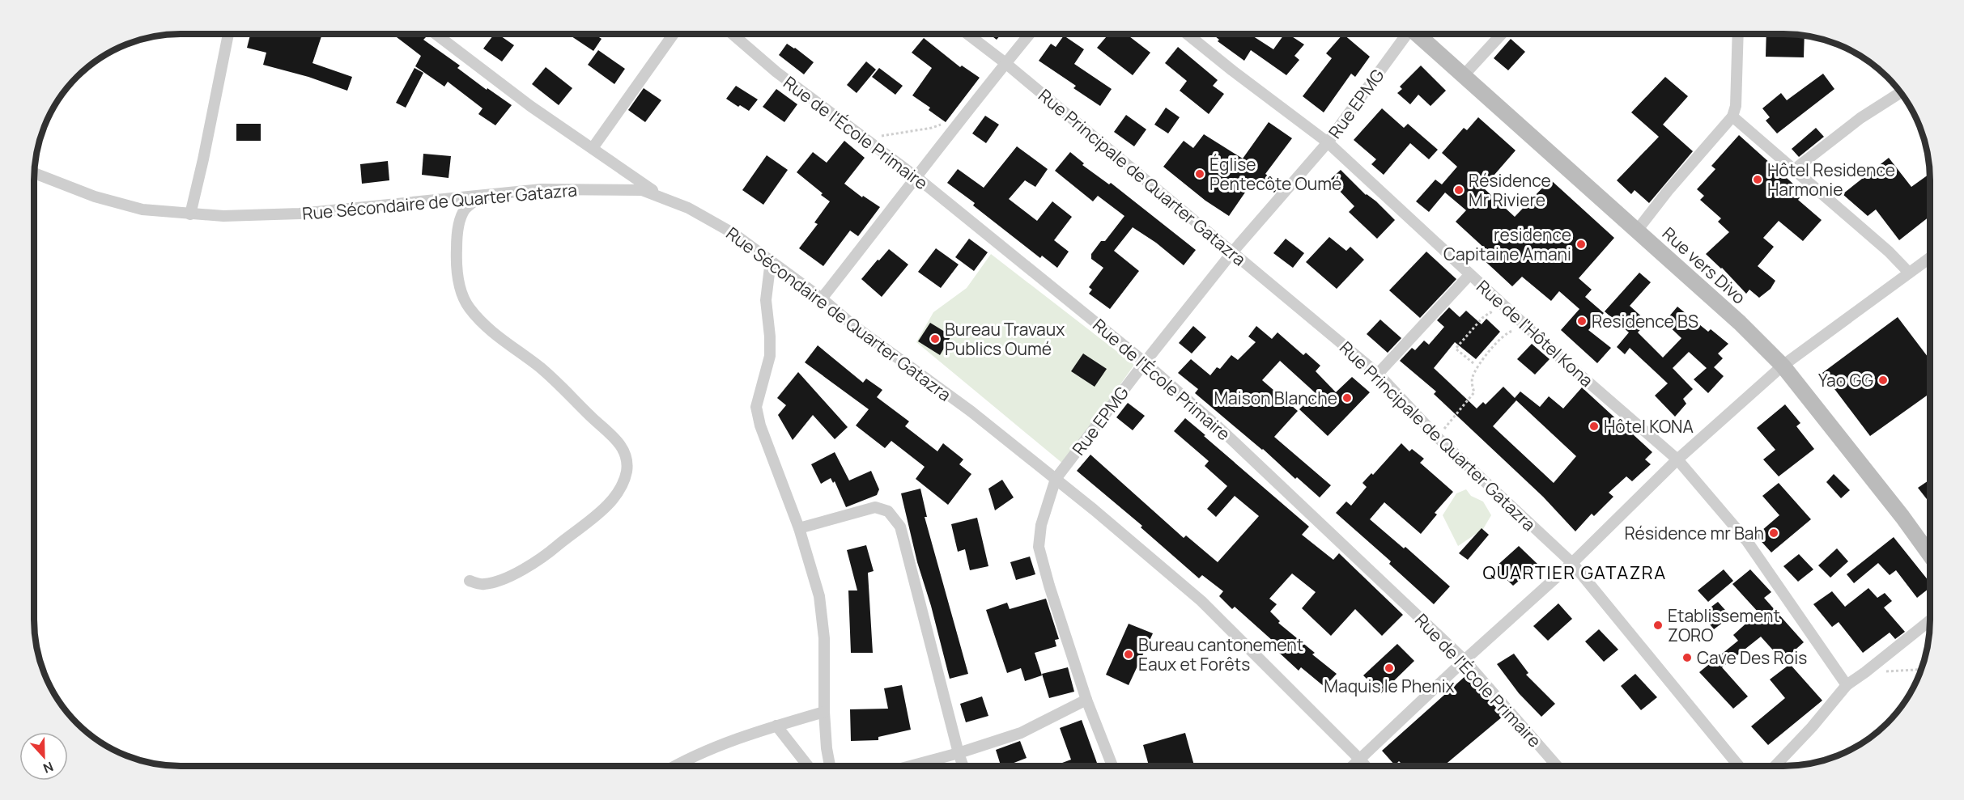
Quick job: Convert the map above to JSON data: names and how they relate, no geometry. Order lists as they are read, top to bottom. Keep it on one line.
{"streets":{"main road":["Rue vers Divo"],"street":["Rue EPMG","Rue de l'École Primaire","Rue Principale de Quarter Gatazra","Rue Sécondaire de Quarter Gatazra","Rue de l'Hôtel Kona"]},"crossings":[["Rue EPMG","Rue de l'École Primaire"],["Rue EPMG","Rue Principale de Quarter Gatazra"],["Rue EPMG","Rue Sécondaire de Quarter Gatazra"],["Rue EPMG","Rue de l'Hôtel Kona"]],"districts":["QUARTIER GATAZRA"],"places":["Église Pentecôte Oumé","Hôtel Residence Harmonie","Résidence Mr Riviere","residence Capitaine Amani","Residence BS","Bureau Travaux Publics Oumé","Yao GG","Maison Blanche","Hôtel KONA","Résidence mr Bah","Etablissement ZORO","Bureau cantonement Eaux et Forêts","Cave Des Rois","Maquis le Phenix"],"north":"bottom"}
